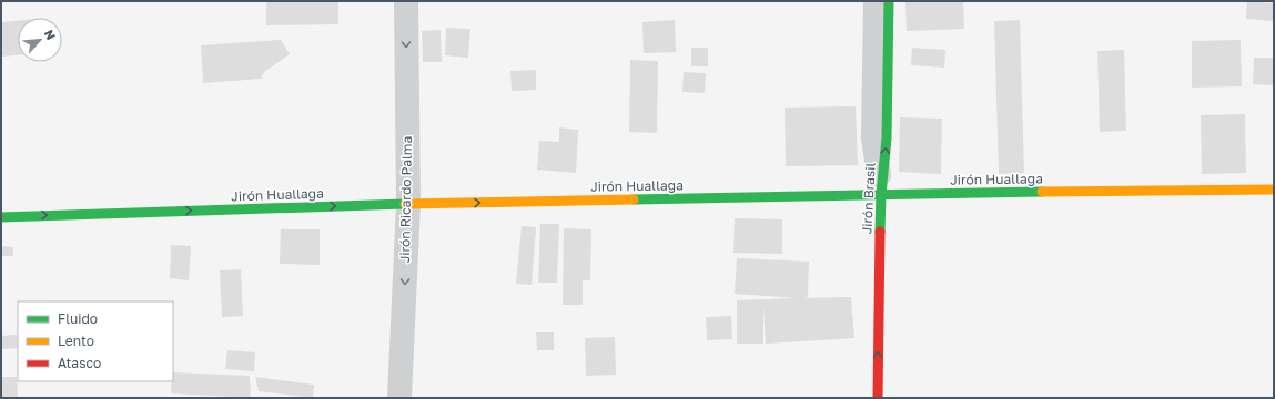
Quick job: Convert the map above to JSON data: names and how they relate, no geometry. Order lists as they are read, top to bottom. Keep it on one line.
{"streets":{"main road":["Jirón Huallaga","Jirón Brasil"],"street":["Jirón Ricardo Palma"]},"crossings":[["Jirón Huallaga","Jirón Brasil"],["Jirón Huallaga","Jirón Ricardo Palma"]],"one_way":["Jirón Huallaga","Jirón Brasil","Jirón Ricardo Palma"],"legend":["Fluido","Lento","Atasco"],"north":"top right"}
